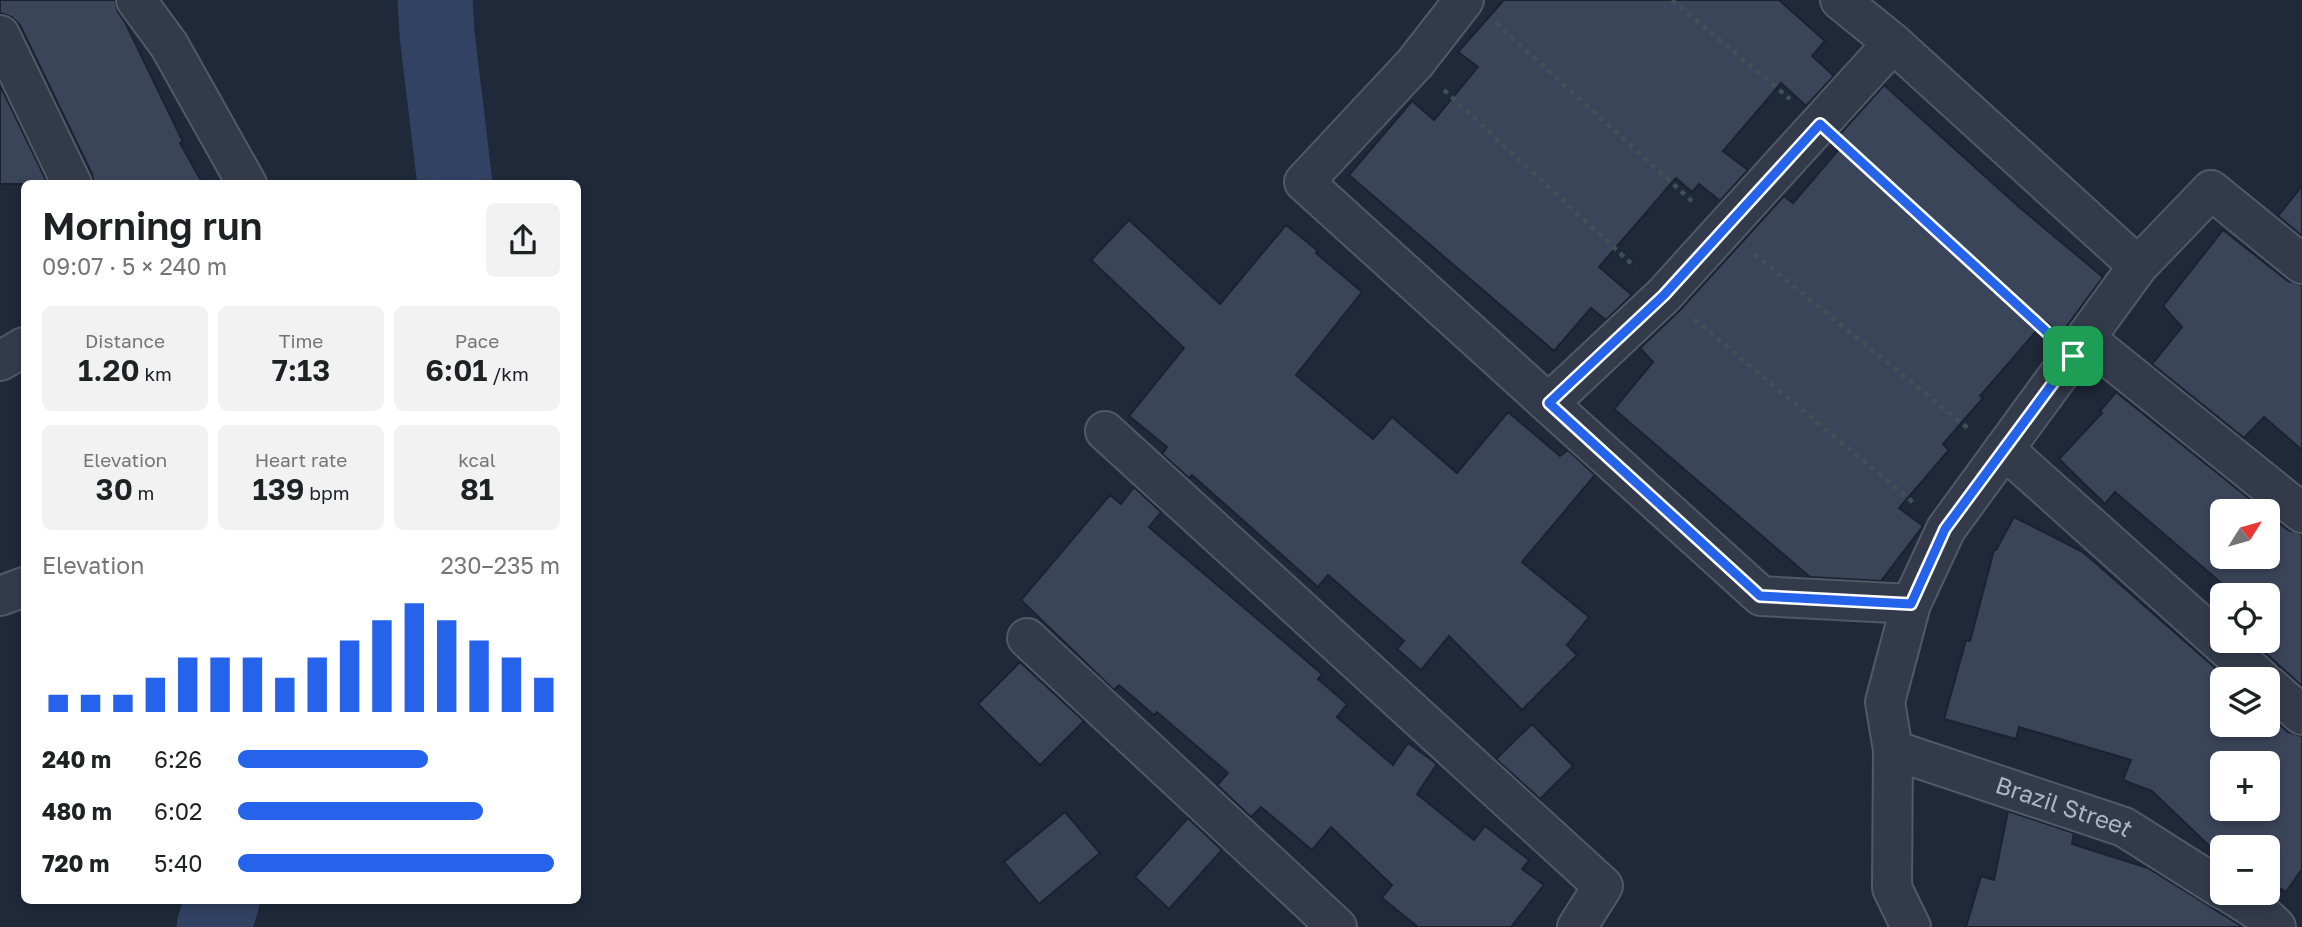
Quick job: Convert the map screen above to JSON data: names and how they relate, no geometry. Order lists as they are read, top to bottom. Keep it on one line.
{"streets":{"street":["Brazil Street"]},"north":"top right","page":{"heading":["Morning run","09:07 · 5 × 240 m"],"stats":[["Distance","1.20 km"],["Time","7:13"],["Pace","6:01 /km"],["Elevation","30 m"],["Heart rate","139 bpm"],["kcal","81"]],"map_buttons":["+","−"],"chart":["Elevation","230–235 m"],"list":[{"name":"240 m","note":"6:26"},{"name":"480 m","note":"6:02"},{"name":"720 m","note":"5:40"}]}}
